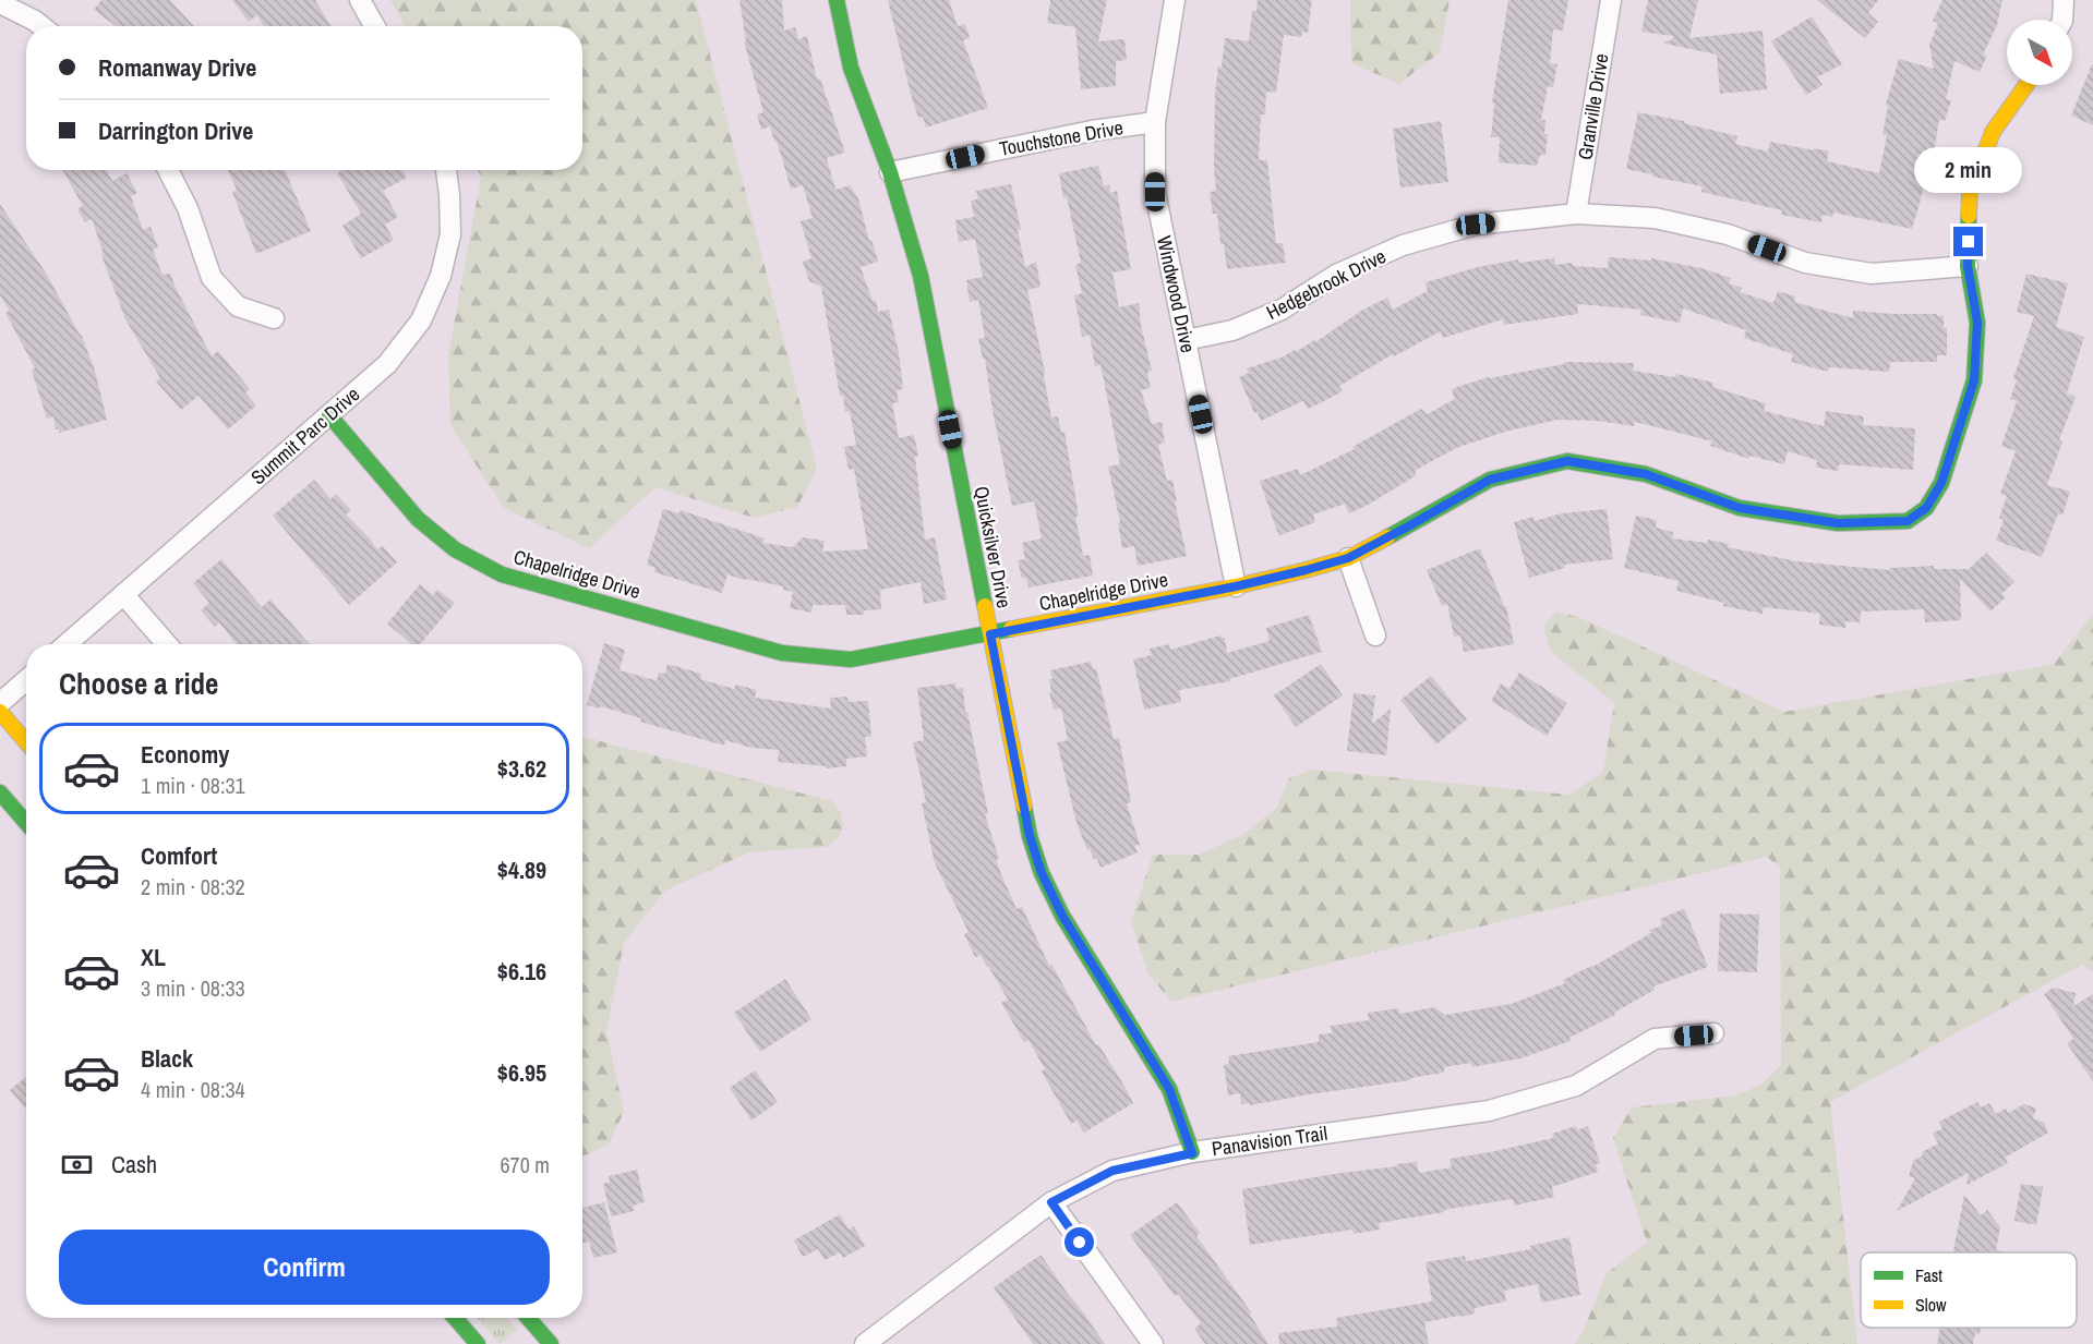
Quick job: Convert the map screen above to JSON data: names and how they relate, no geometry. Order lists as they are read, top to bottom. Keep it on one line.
{"streets":{"street":["Granville Drive","Touchstone Drive","Hedgebrook Drive","Windwood Drive","Summit Parc Drive","Quicksilver Drive","Chapelridge Drive","Panavision Trail"]},"crossings":[["Granville Drive","Hedgebrook Drive"],["Touchstone Drive","Windwood Drive"],["Touchstone Drive","Quicksilver Drive"],["Hedgebrook Drive","Windwood Drive"],["Hedgebrook Drive","Chapelridge Drive"],["Windwood Drive","Chapelridge Drive"],["Summit Parc Drive","Chapelridge Drive"],["Quicksilver Drive","Chapelridge Drive"],["Quicksilver Drive","Panavision Trail"]],"legend":["Fast","Slow"],"north":"bottom right","page":{"banner":["Romanway Drive","Darrington Drive"],"bubble":"2 min","heading":"Choose a ride","list":[{"name":"Economy","note":"1 min · 08:31","value":"$3.62"},{"name":"Comfort","note":"2 min · 08:32","value":"$4.89"},{"name":"XL","note":"3 min · 08:33","value":"$6.16"},{"name":"Black","note":"4 min · 08:34","value":"$6.95"}],"pay":["Cash","670 m"],"buttons":"Confirm"}}
